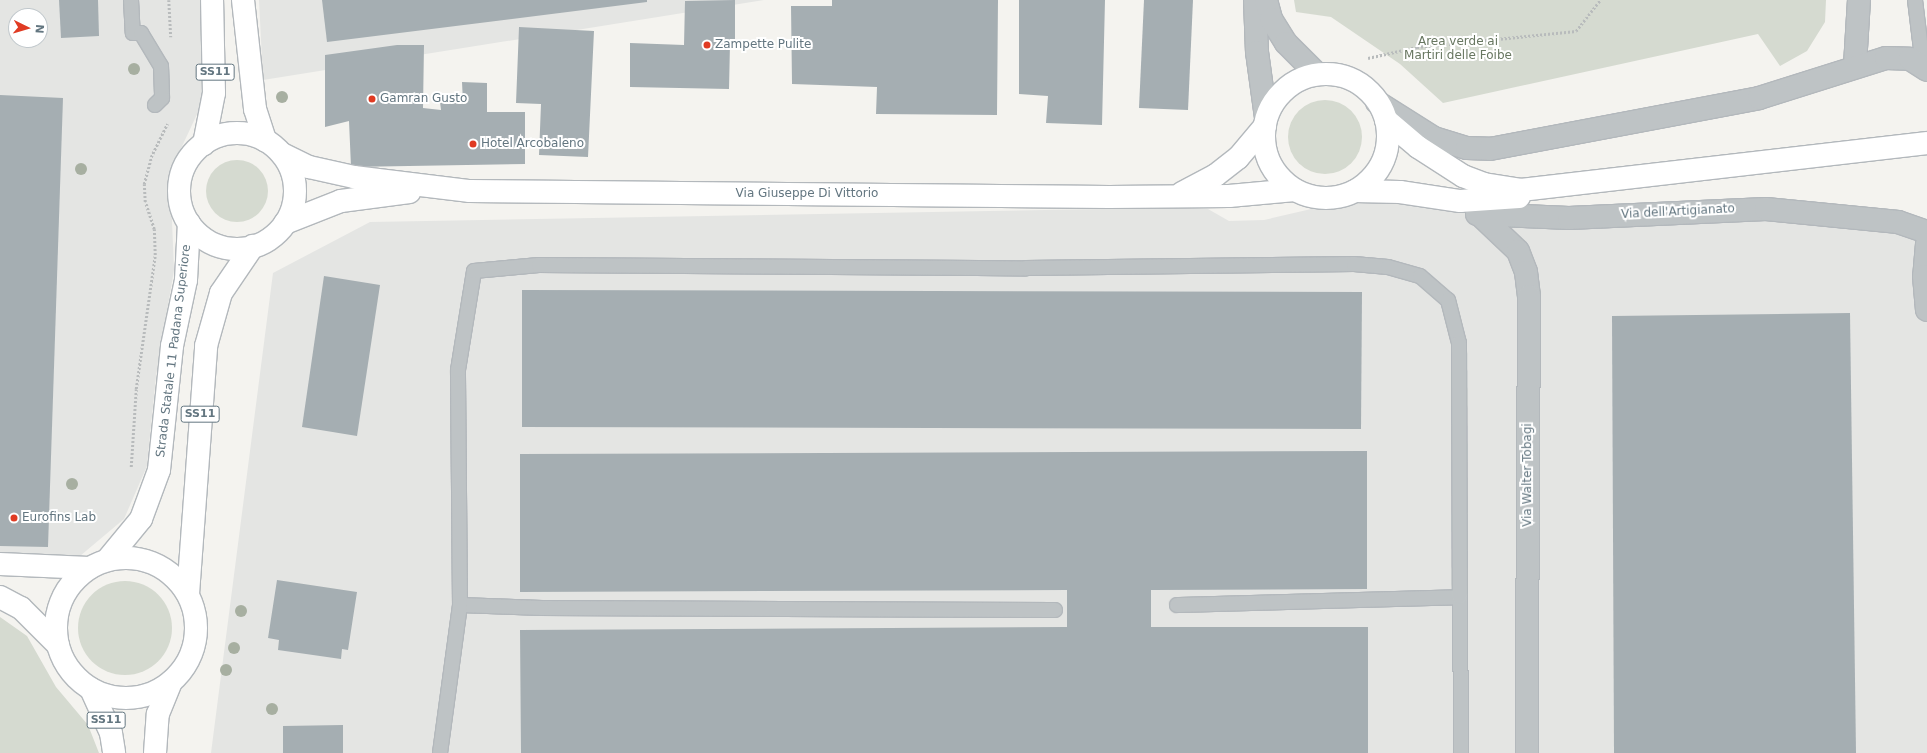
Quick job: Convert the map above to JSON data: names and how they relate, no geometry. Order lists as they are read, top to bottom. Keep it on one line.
{"streets":{"street":["SS11","Via Giuseppe Di Vittorio","Via dell'Artigianato","Strada Statale 11 Padana Superiore","Via Walter Tobagi"]},"crossings":[["SS11","Via Giuseppe Di Vittorio"],["SS11","Strada Statale 11 Padana Superiore"],["Via Giuseppe Di Vittorio","Strada Statale 11 Padana Superiore"],["Via dell'Artigianato","Via Walter Tobagi"]],"parks":["Area verde ai Martiri delle Foibe"],"places":["Zampette Pulite","Gamran Gusto","Hotel Arcobaleno","Eurofins Lab"],"north":"right"}
